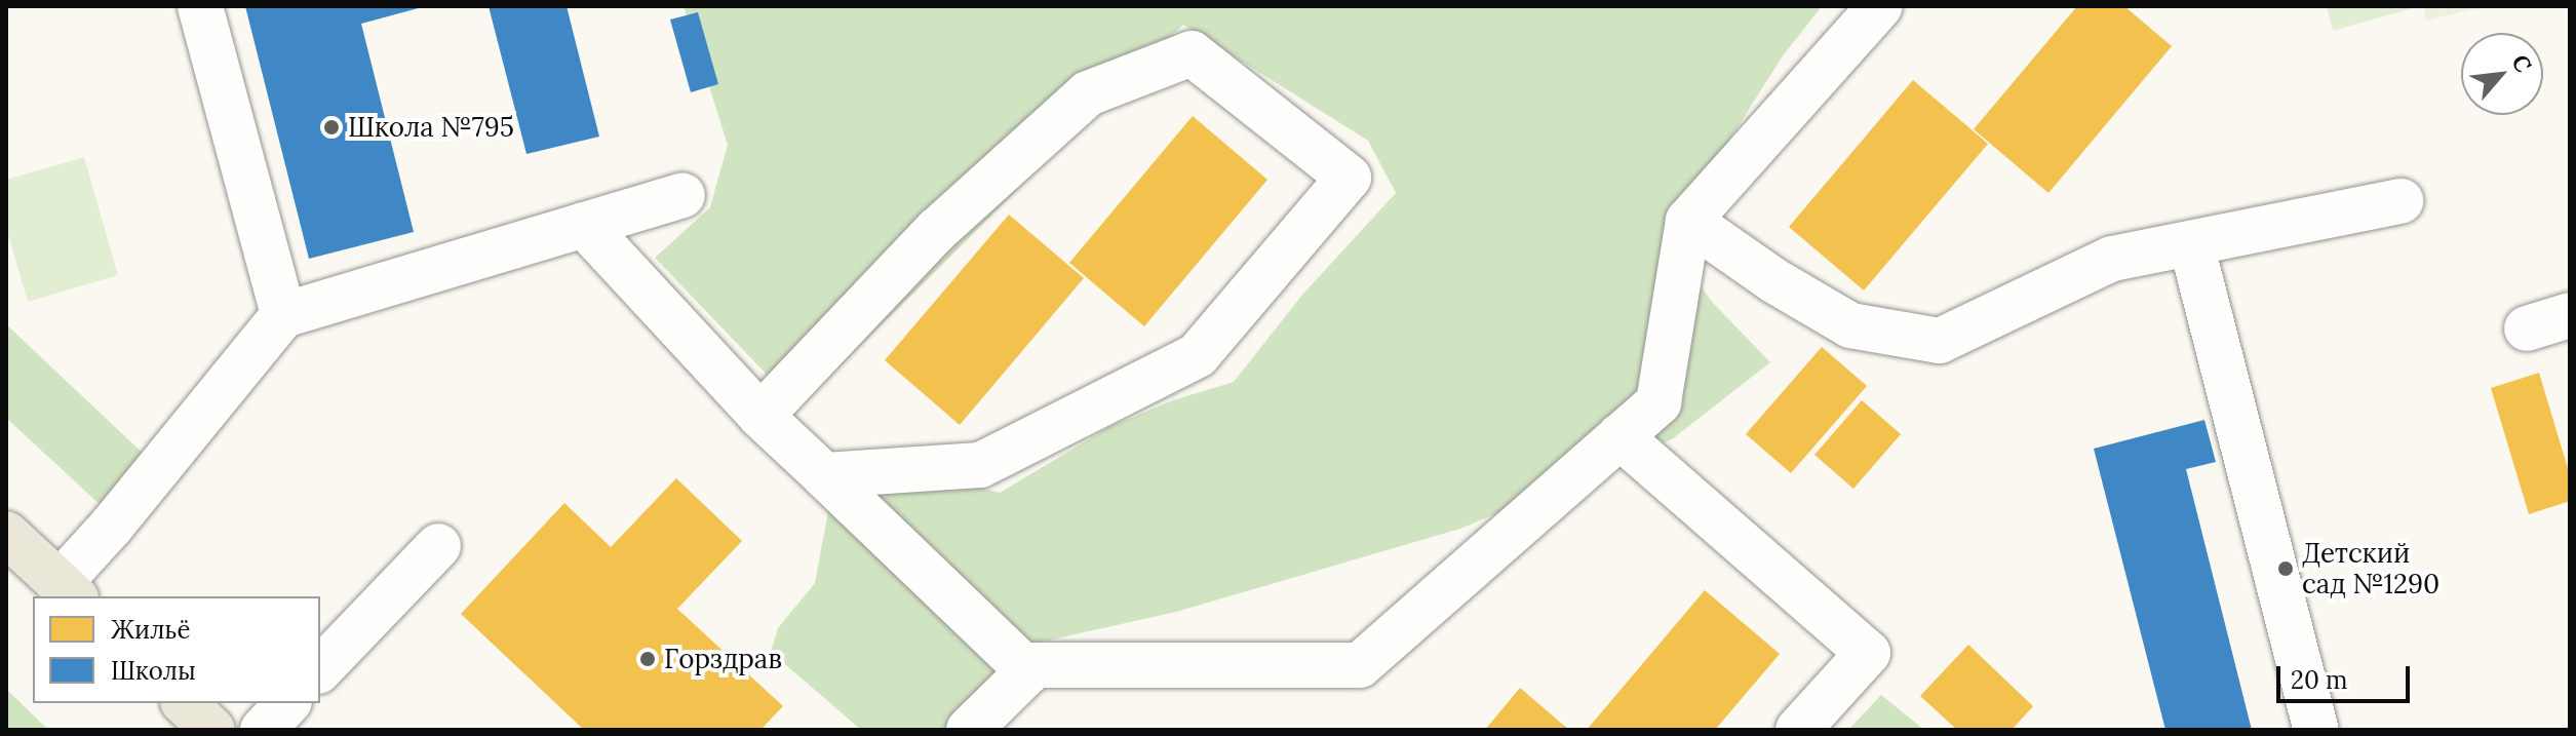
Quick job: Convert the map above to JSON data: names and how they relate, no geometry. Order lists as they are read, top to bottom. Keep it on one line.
{"places":["Школа №795","Детский сад №1290","Горздрав"],"legend":["Жильё","Школы"],"scale_bar":"20 m","north":"top right"}
